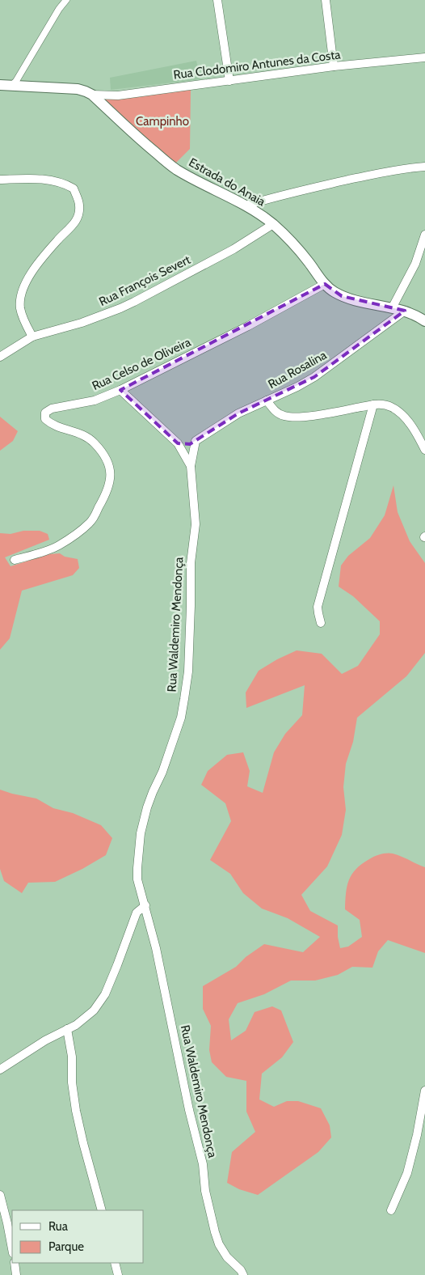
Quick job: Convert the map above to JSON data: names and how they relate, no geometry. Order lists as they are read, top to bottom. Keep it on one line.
{"streets":{"street":["Rua Clodomiro Antunes da Costa","Estrada do Anaia","Rua François Severt","Rua Celso de Oliveira","Rua Rosalina","Rua Waldemiro Mendonça"]},"crossings":[["Rua Clodomiro Antunes da Costa","Estrada do Anaia"],["Estrada do Anaia","Rua François Severt"],["Estrada do Anaia","Rua Celso de Oliveira"],["Estrada do Anaia","Rua Rosalina"],["Rua Celso de Oliveira","Rua Waldemiro Mendonça"],["Rua Rosalina","Rua Waldemiro Mendonça"]],"parks":["Campinho"],"legend":["Rua","Parque"]}
